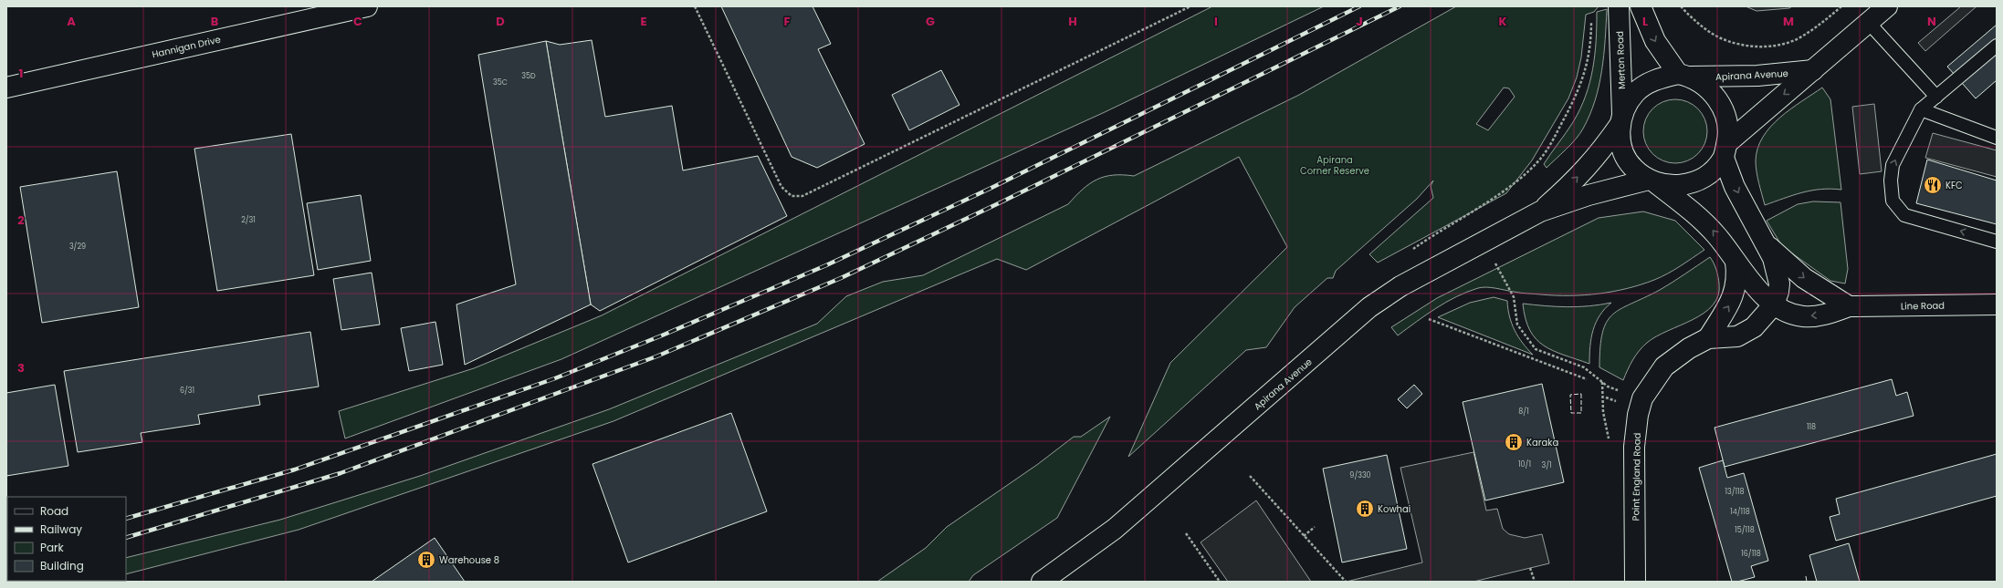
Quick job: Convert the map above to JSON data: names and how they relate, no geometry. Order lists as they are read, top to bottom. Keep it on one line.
{"streets":{"main road":["Hannigan Drive","Merton Road","Apirana Avenue","Line Road","Point England Road"]},"crossings":[["Merton Road","Apirana Avenue"],["Merton Road","Line Road"],["Apirana Avenue","Line Road"],["Line Road","Point England Road"]],"parks":["Apirana Corner Reserve"],"places":{"restaurant":["KFC"],"building":["Karaka","Kowhai","Warehouse 8"]},"house_numbers":["35D","35C","2/31","3/29","6/31","8/1","118","10/1","3/1","9/330","13/118","14/118","15/118","16/118"],"legend":["Road","Railway","Park","Building"],"grid":{"columns":["A","B","C","D","E","F","G","H","I","J","K","L","M","N"],"rows":["1","2","3"]}}
